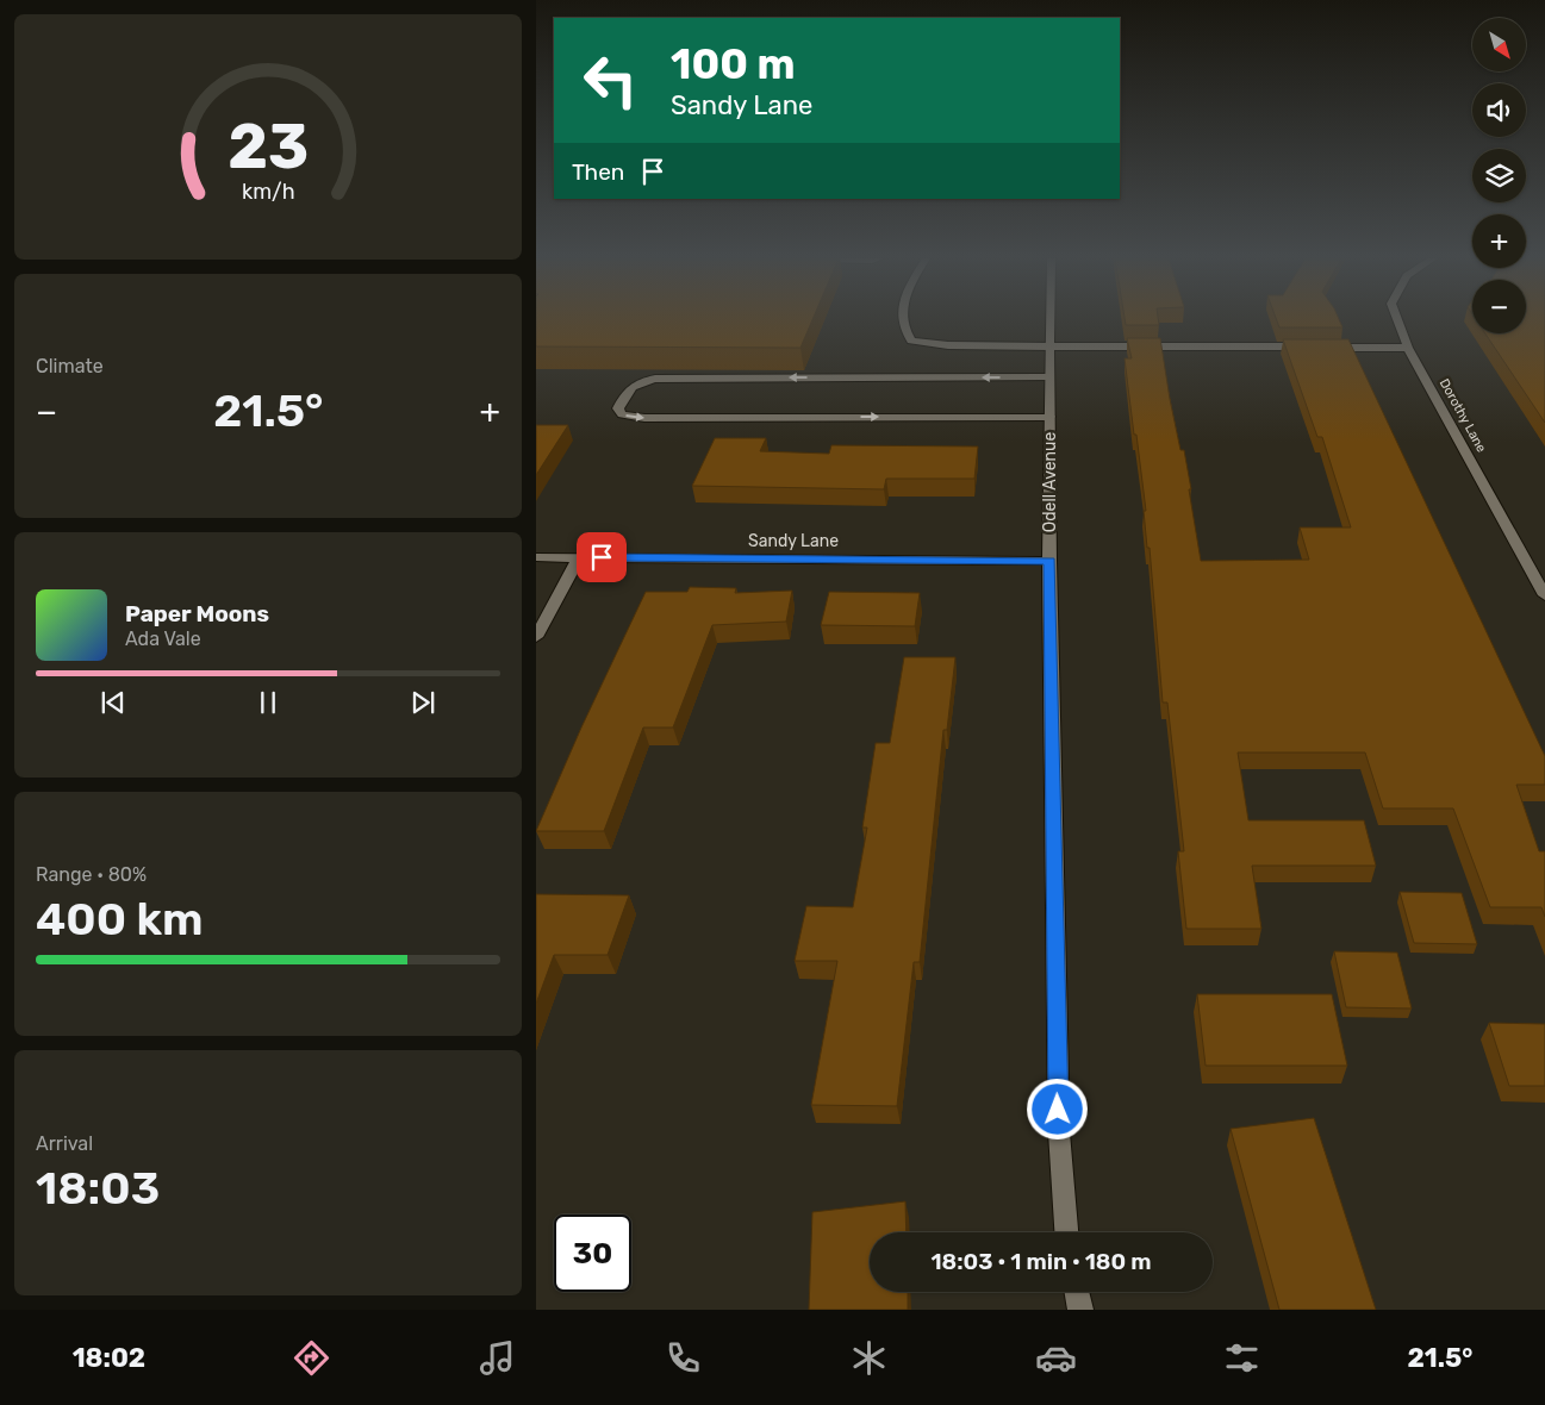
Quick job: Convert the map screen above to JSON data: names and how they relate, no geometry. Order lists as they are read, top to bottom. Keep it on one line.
{"streets":{"street":["Dorothy Lane","Odell Avenue","Sandy Lane"]},"crossings":[["Odell Avenue","Sandy Lane"]],"north":"bottom right","page":{"map_buttons":["+","−"],"turn":["100 m","Sandy Lane"],"then":"Then","tile":["Climate",["Range · 80%","400 km"],["Arrival","18:03"]],"heat":["−","21.5°","+"],"song":["Paper Moons","Ada Vale"],"limit":"30","trip":"18:03 · 1 min · 180 m","tabs":["18:02","21.5°"],"gauge":["23","km/h"]}}
